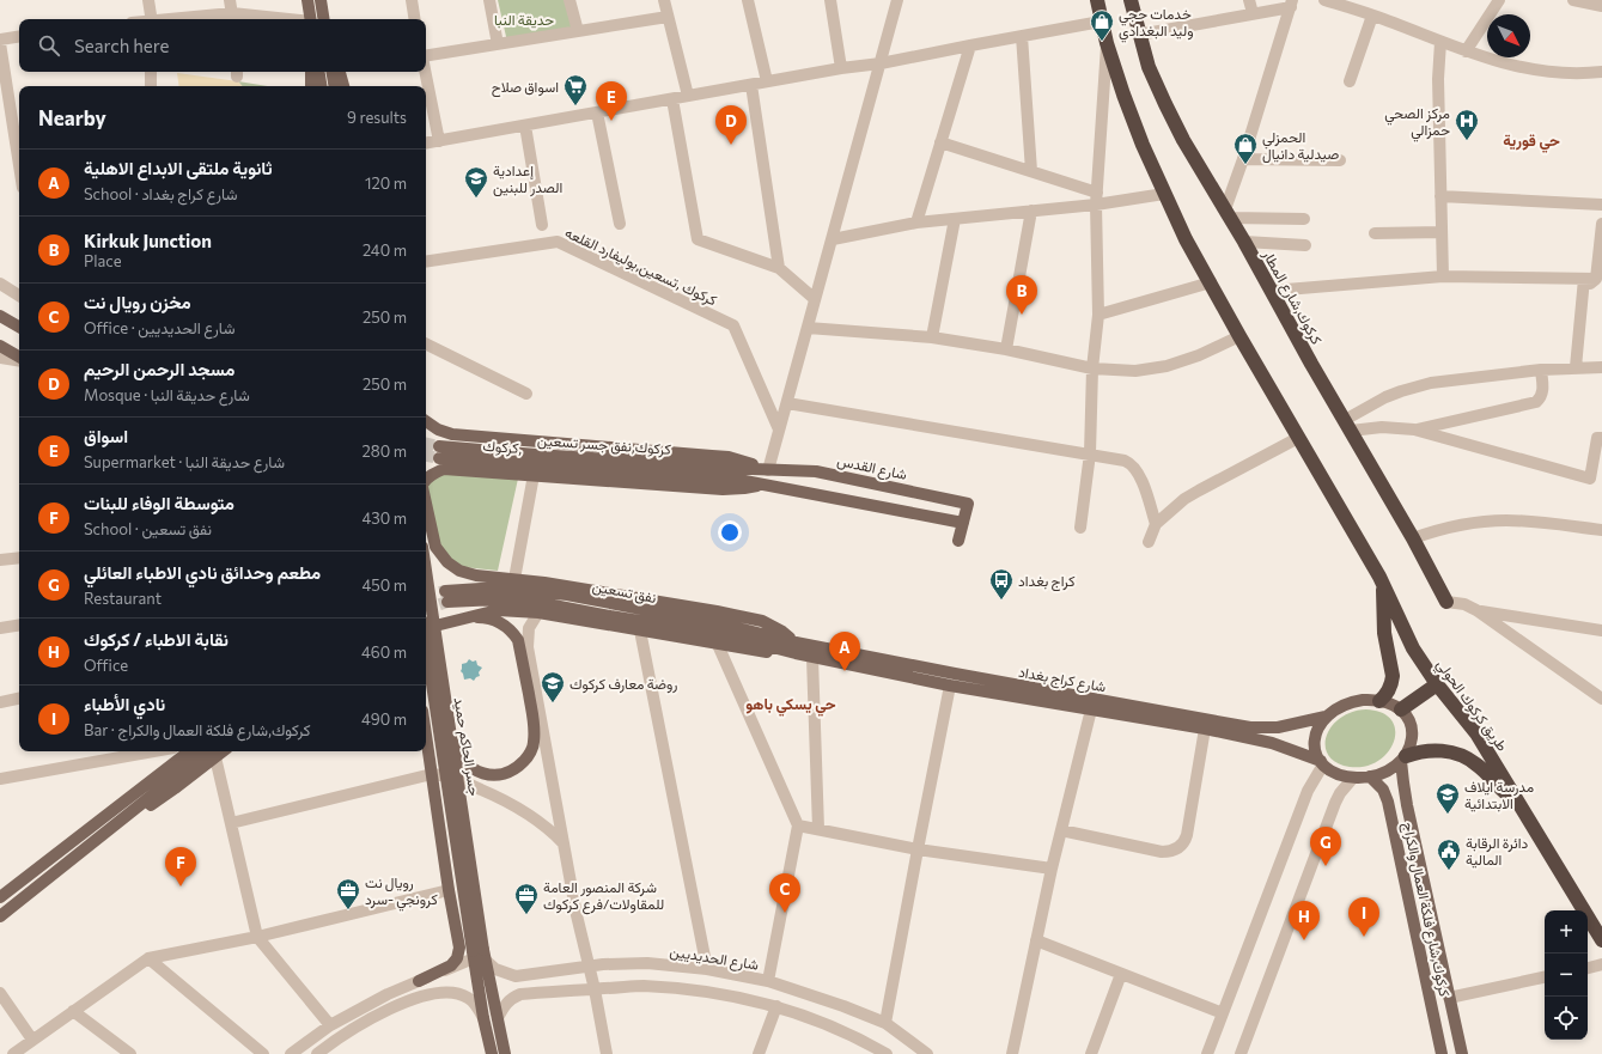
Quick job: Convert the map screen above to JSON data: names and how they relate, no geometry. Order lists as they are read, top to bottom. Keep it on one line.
{"streets":{"highway":["كركوك,شارع المطار","طريق كركوك الحولي"],"main road":["كركوك,نفق جسر تسعين","كركوك,","شارع القدس","نفق تسعين","شارع كراج بغداد","جسر الحاكم حميد","كركوك,شارع فلكة العمال والكراج"],"street":["كركوك ,تسعين,بوليفارد القلعه","شارع الحديديين"]},"crossings":[["كركوك,نفق جسر تسعين","كركوك,"],["كركوك,نفق جسر تسعين","شارع القدس"],["نفق تسعين","شارع كراج بغداد"],["شارع كراج بغداد","كركوك,شارع فلكة العمال والكراج"],["جسر الحاكم حميد","شارع الحديديين"]],"districts":["حي قورية","حي يسكي باهو"],"parks":["حديقة النبا"],"places":{"shop":["خدمات حجي وليد البغدادي","الحمزلي صيدلية دانيال"],"supermarket":["اسواق صلاح"],"hospital":["مركز الصحي حمزالي"],"school or university":["إعدادية الصدر للبنين","روضة معارف كركوك","مدرسة ايلاف الابتدائية"],"bus stop":["كراج بغداد"],"public building":["دائرة الرقابة المالية"],"office":["رويال نت كرونجي -سرد","شركة المنصور العامة للمقاولات/فرع كركوك"]},"north":"bottom right","page":{"search":"Search here","pins":["E","D","B","A","G","F","C","I","H"],"heading":["Nearby","9 results"],"list":[{"mark":"A","name":"ثانوية ملتقى الابداع الاهلية","note":"School · شارع كراج بغداد","value":"120 m"},{"mark":"B","name":"Kirkuk Junction","note":"Place","value":"240 m"},{"mark":"C","name":"مخزن رويال نت","note":"Office · شارع الحديديين","value":"250 m"},{"mark":"D","name":"مسجد الرحمن الرحيم","note":"Mosque · شارع حديقة النبا","value":"250 m"},{"mark":"E","name":"اسواق","note":"Supermarket · شارع حديقة النبا","value":"280 m"},{"mark":"F","name":"متوسطة الوفاء للبنات","note":"School · نفق تسعين","value":"430 m"},{"mark":"G","name":"مطعم وحدائق نادي الاطباء العائلي","note":"Restaurant","value":"450 m"},{"mark":"H","name":"نقابة الاطباء / كركوك","note":"Office","value":"460 m"},{"mark":"I","name":"نادي الأطباء","note":"Bar · كركوك,شارع فلكة العمال والكراج","value":"490 m"}],"map_buttons":["+","−"]}}
